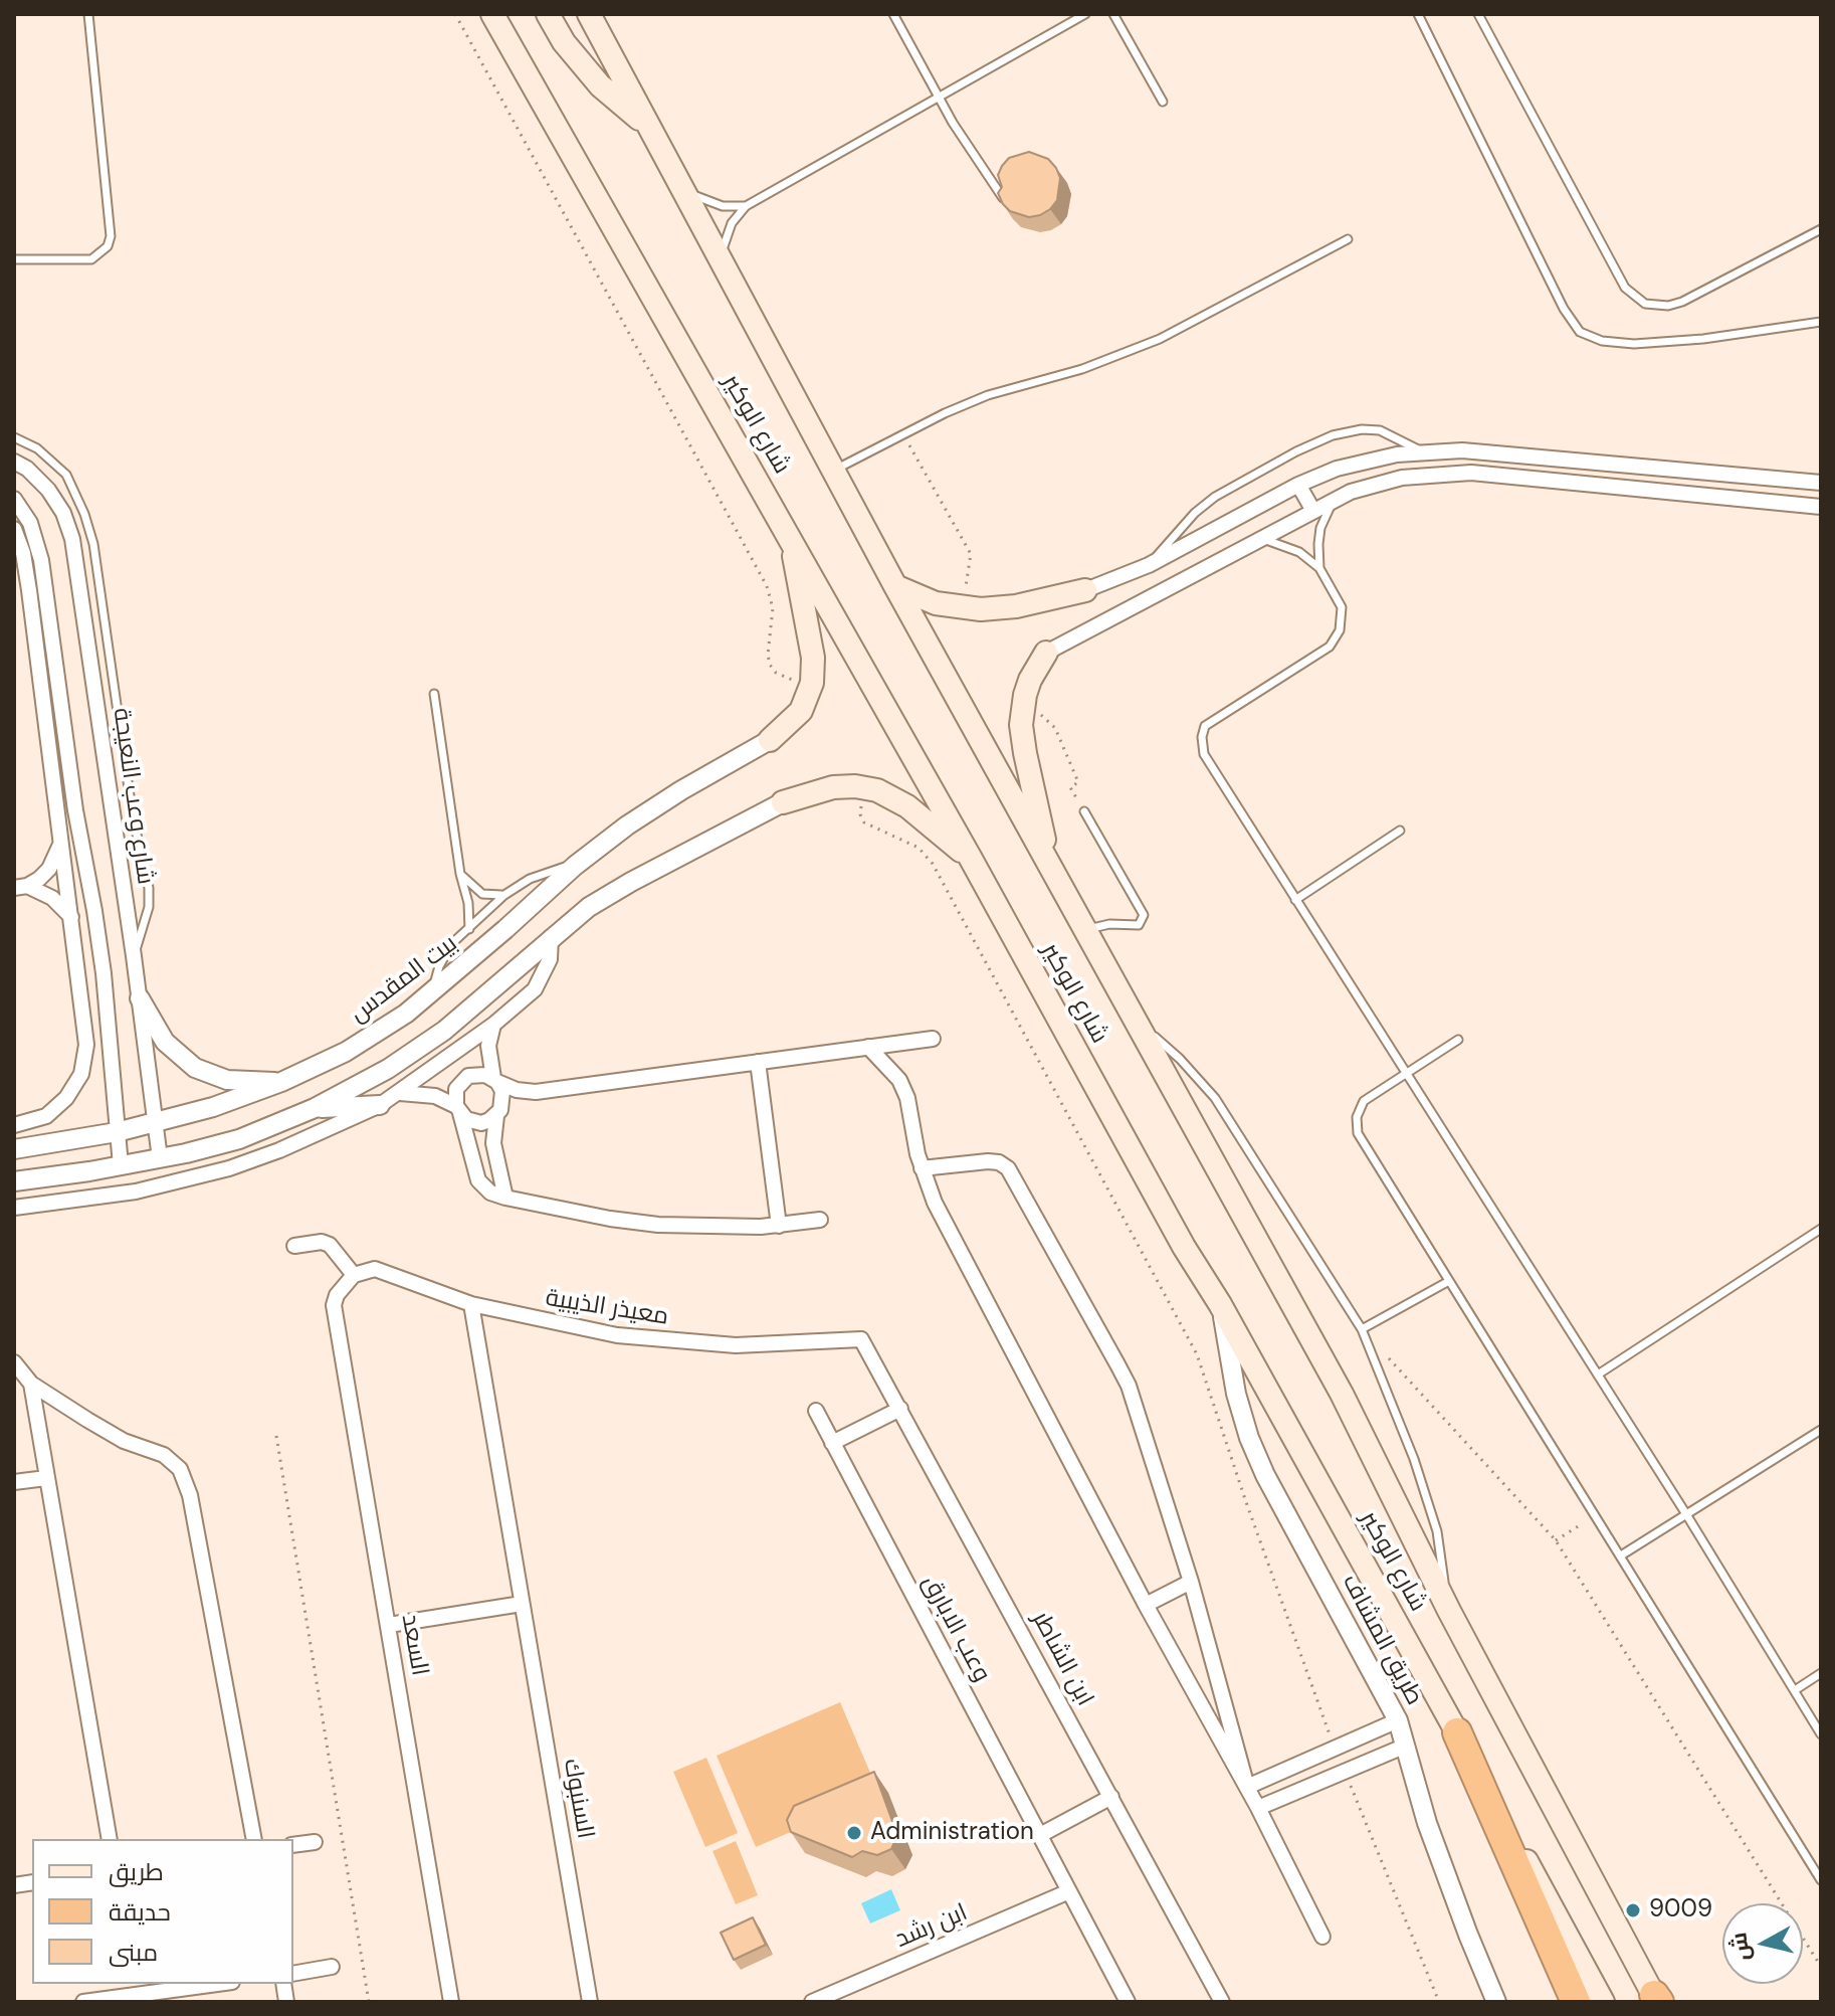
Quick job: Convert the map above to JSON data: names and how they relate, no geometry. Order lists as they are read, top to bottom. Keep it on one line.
{"streets":{"main road":["شارع الوكير"],"street":["شارع وعب النعيجة","بيت المقدس","معيذر الذيبية","وعب الابارق","طريق المشاف","السعد","ابن الشاطر","السنبوك","ابن رشد"]},"crossings":[["شارع الوكير","طريق المشاف"],["شارع وعب النعيجة","بيت المقدس"],["معيذر الذيبية","السعد"],["معيذر الذيبية","ابن الشاطر"],["معيذر الذيبية","السنبوك"],["وعب الابارق","ابن رشد"]],"places":["Administration","9009"],"legend":["طريق","حديقة","مبنى"],"north":"left"}
